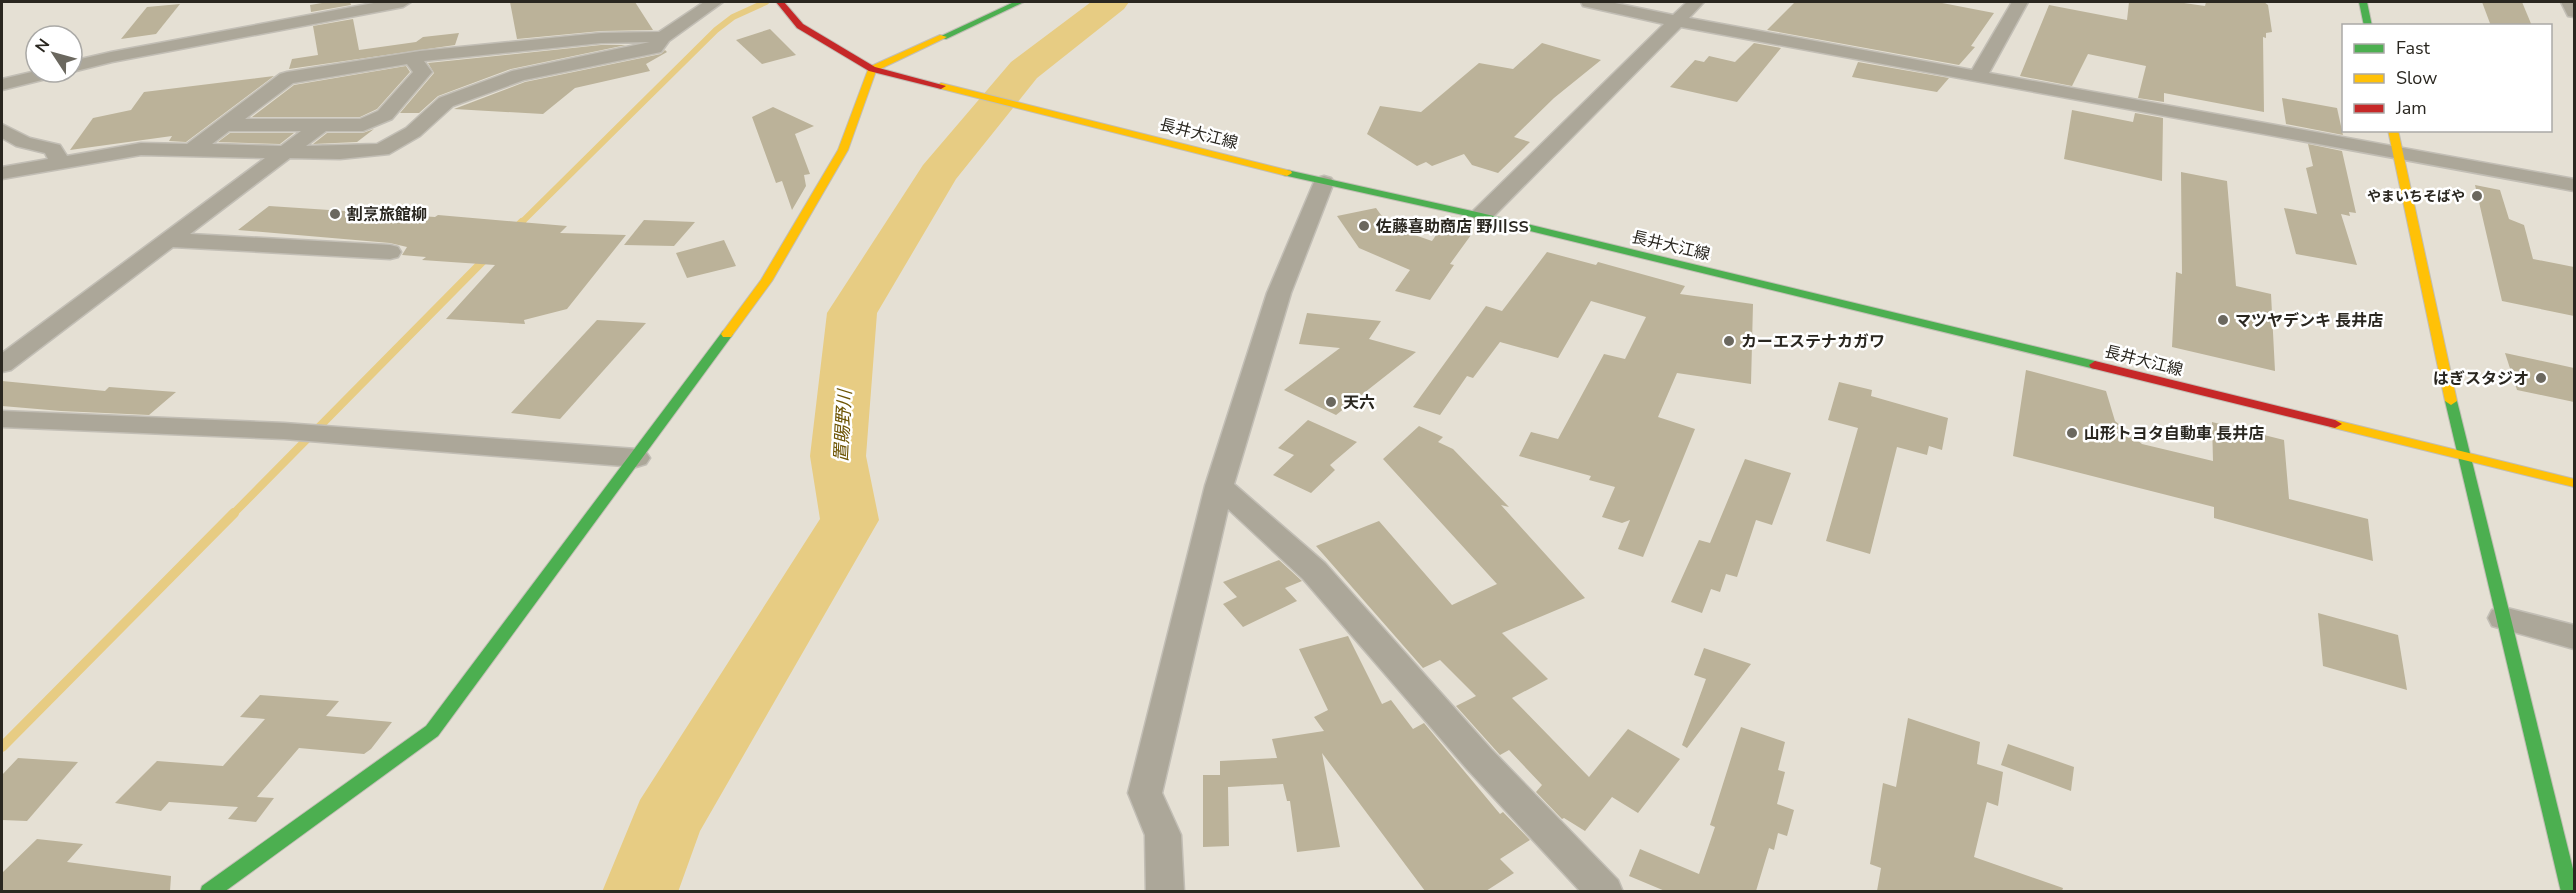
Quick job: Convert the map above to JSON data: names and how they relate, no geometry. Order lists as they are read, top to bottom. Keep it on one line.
{"streets":{"street":["長井大江線"]},"water":["置賜野川"],"places":["やまいちそばや","割烹旅館柳","佐藤喜助商店 野川SS","マツヤデンキ 長井店","カーエステナカガワ","はぎスタジオ","天六","山形トヨタ自動車 長井店"],"legend":["Fast","Slow","Jam"],"north":"top left"}
